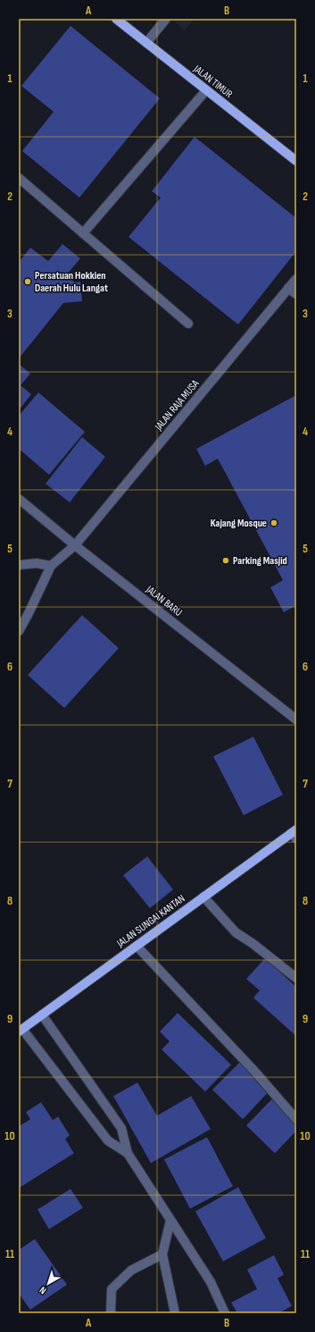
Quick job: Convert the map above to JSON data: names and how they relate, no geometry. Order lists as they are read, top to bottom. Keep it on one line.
{"streets":{"main road":["JALAN TIMUR","JALAN SUNGAI KANTAN"],"street":["JALAN RAJA MUSA","JALAN BARU"]},"crossings":[["JALAN RAJA MUSA","JALAN BARU"]],"places":["Persatuan Hokkien Daerah Hulu Langat","Kajang Mosque","Parking Masjid"],"north":"bottom left","grid":{"columns":["A","B"],"rows":["1","2","3","4","5","6","7","8","9","10","11"]}}
